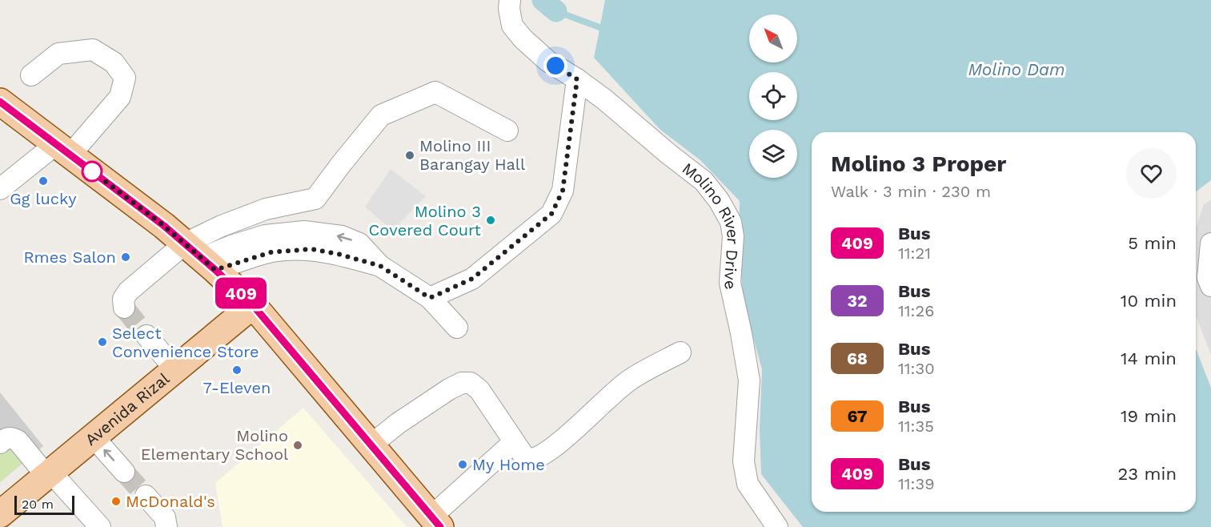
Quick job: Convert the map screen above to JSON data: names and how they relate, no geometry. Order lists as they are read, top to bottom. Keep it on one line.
{"streets":{"main road":["Avenida Rizal"],"street":["Molino River Drive"]},"water":["Molino Dam"],"places":["Molino III Barangay Hall","Gg lucky","Molino 3 Covered Court","Rmes Salon","Select Convenience Store","7-Eleven","Molino Elementary School","My Home","McDonald's"],"lines":["bus line 409"],"scale_bar":"20 m","north":"top left","page":{"on_map":"409","heading":["Molino 3 Proper","Walk · 3 min · 230 m"],"list":[{"mark":"409","name":"Bus","note":"11:21","value":"5 min"},{"mark":"32","name":"Bus","note":"11:26","value":"10 min"},{"mark":"68","name":"Bus","note":"11:30","value":"14 min"},{"mark":"67","name":"Bus","note":"11:35","value":"19 min"},{"mark":"409","name":"Bus","note":"11:39","value":"23 min"}],"scale":"20 m"}}
